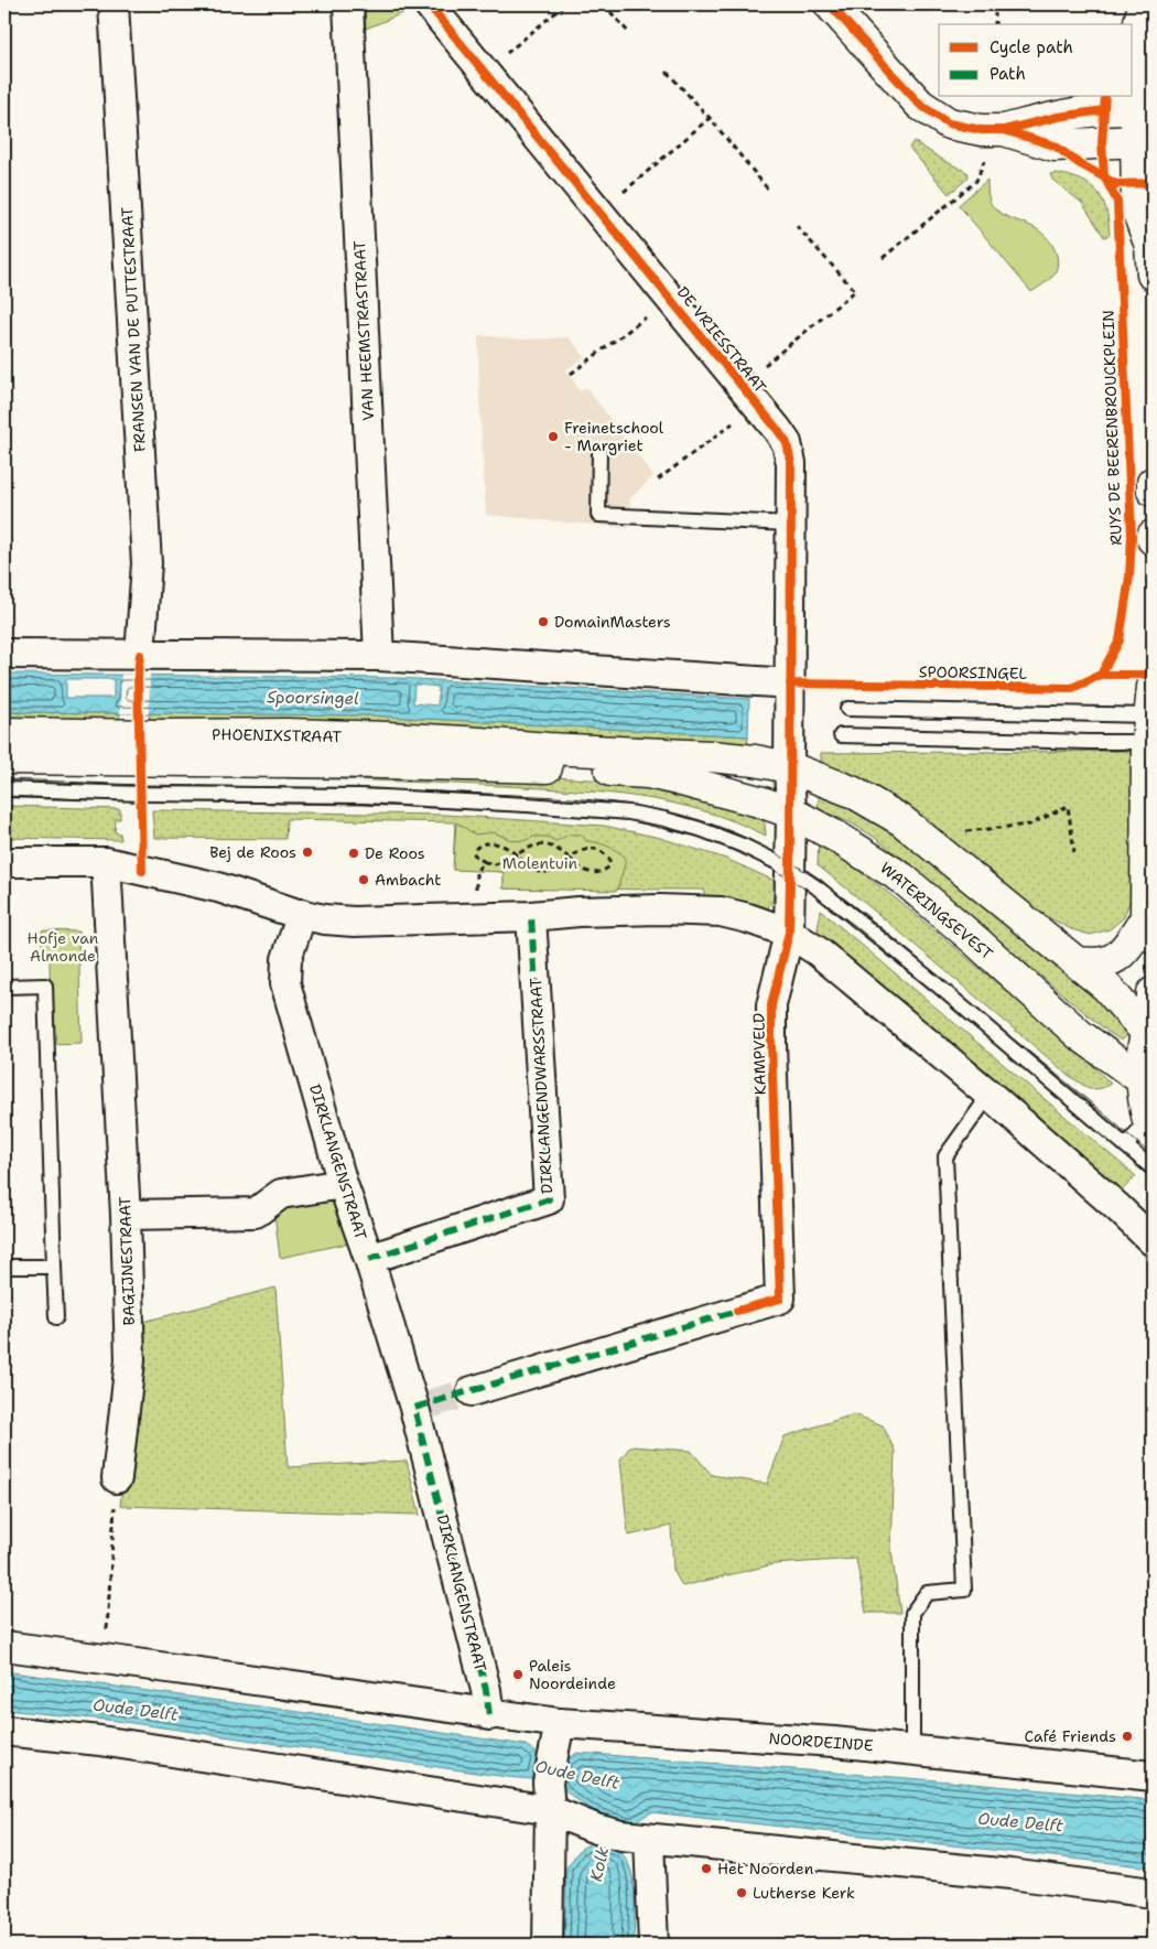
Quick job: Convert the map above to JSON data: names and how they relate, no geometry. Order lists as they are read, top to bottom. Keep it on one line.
{"streets":{"street":["FRANSEN VAN DE PUTTESTRAAT","VAN HEEMSTRASTRAAT","DE VRIESSTRAAT","PHOENIXSTRAAT","WATERINGSEVEST","KAMPVELD","DIRKLANGENDWARSSTRAAT","DIRKLANGENSTRAAT","BAGIJNESTRAAT","NOORDEINDE"],"cycle path":["RUYS DE BEERENBROUCKPLEIN","SPOORSINGEL"]},"crossings":[["DE VRIESSTRAAT","KAMPVELD"],["PHOENIXSTRAAT","WATERINGSEVEST"],["WATERINGSEVEST","KAMPVELD"],["DIRKLANGENDWARSSTRAAT","DIRKLANGENSTRAAT"],["DIRKLANGENSTRAAT","NOORDEINDE"]],"water":["Spoorsingel","Oude Delft","Kolk"],"parks":["Molentuin","Hofje van Almonde"],"places":["Freinetschool - Margriet","DomainMasters","Bej de Roos","De Roos","Ambacht","Paleis Noordeinde","Café Friends","Het Noorden","Lutherse Kerk"],"legend":["Cycle path","Path"]}
